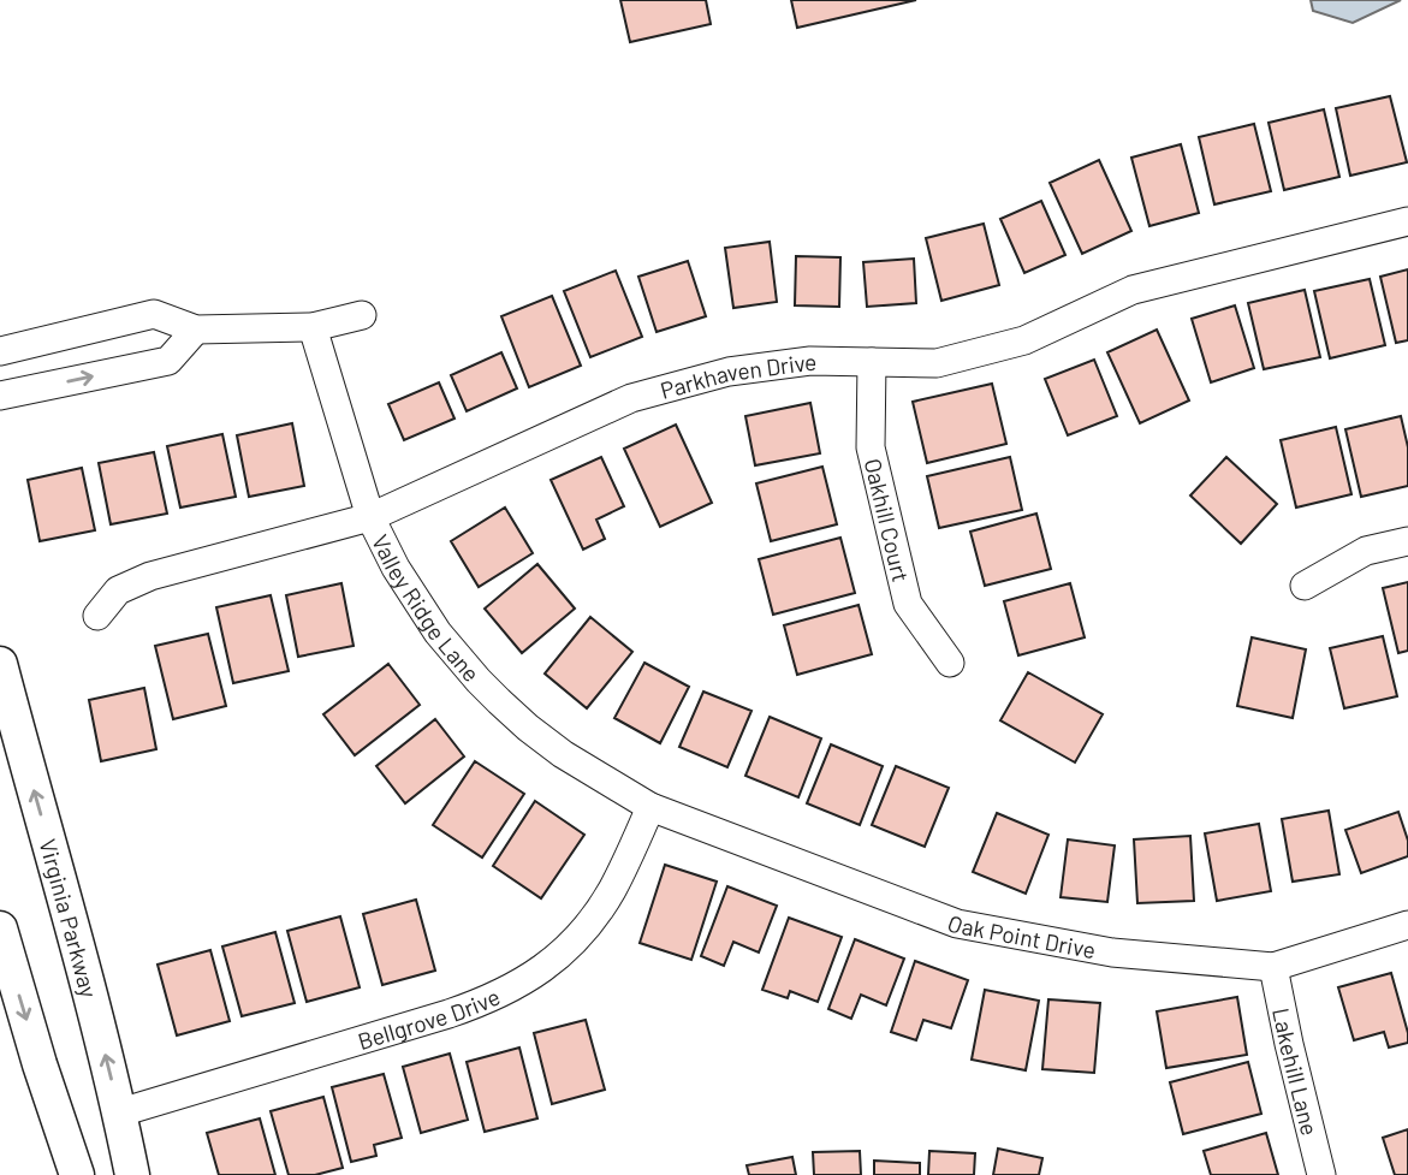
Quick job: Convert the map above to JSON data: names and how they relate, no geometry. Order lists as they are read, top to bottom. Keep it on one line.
{"streets":{"main road":["Virginia Parkway"],"street":["Parkhaven Drive","Oakhill Court","Valley Ridge Lane","Oak Point Drive","Bellgrove Drive","Lakehill Lane"]},"crossings":[["Parkhaven Drive","Oakhill Court"],["Parkhaven Drive","Valley Ridge Lane"],["Valley Ridge Lane","Oak Point Drive"],["Valley Ridge Lane","Bellgrove Drive"],["Virginia Parkway","Bellgrove Drive"],["Oak Point Drive","Bellgrove Drive"],["Oak Point Drive","Lakehill Lane"]]}
